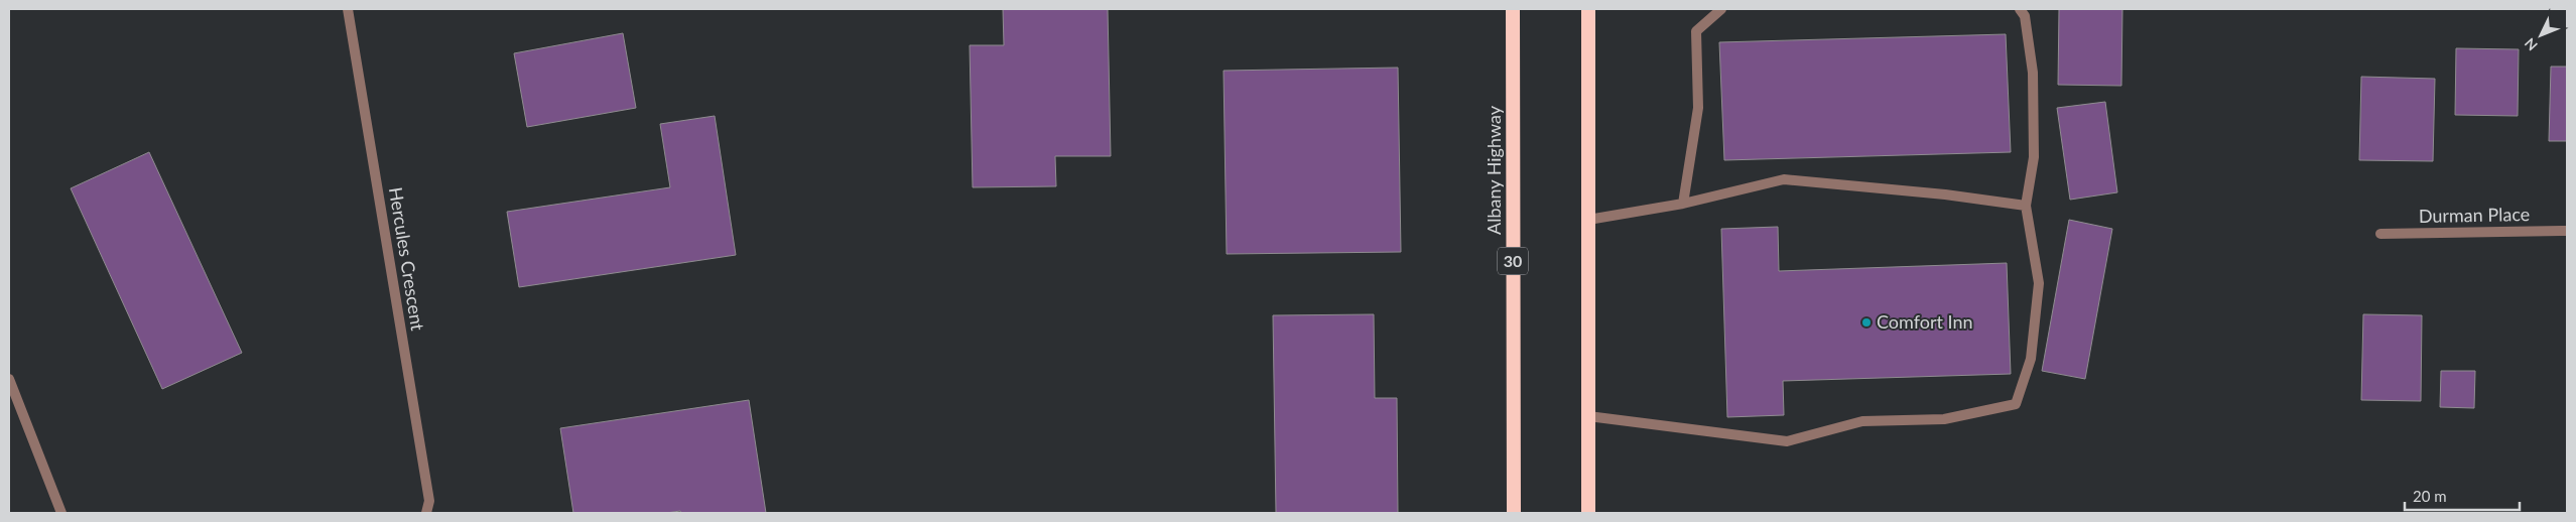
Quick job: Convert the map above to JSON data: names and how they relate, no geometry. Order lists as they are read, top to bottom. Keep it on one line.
{"streets":{"highway":["Albany Highway","30"],"street":["Durman Place","Hercules Crescent"]},"places":["Comfort Inn"],"scale_bar":"20 m","north":"bottom left"}
